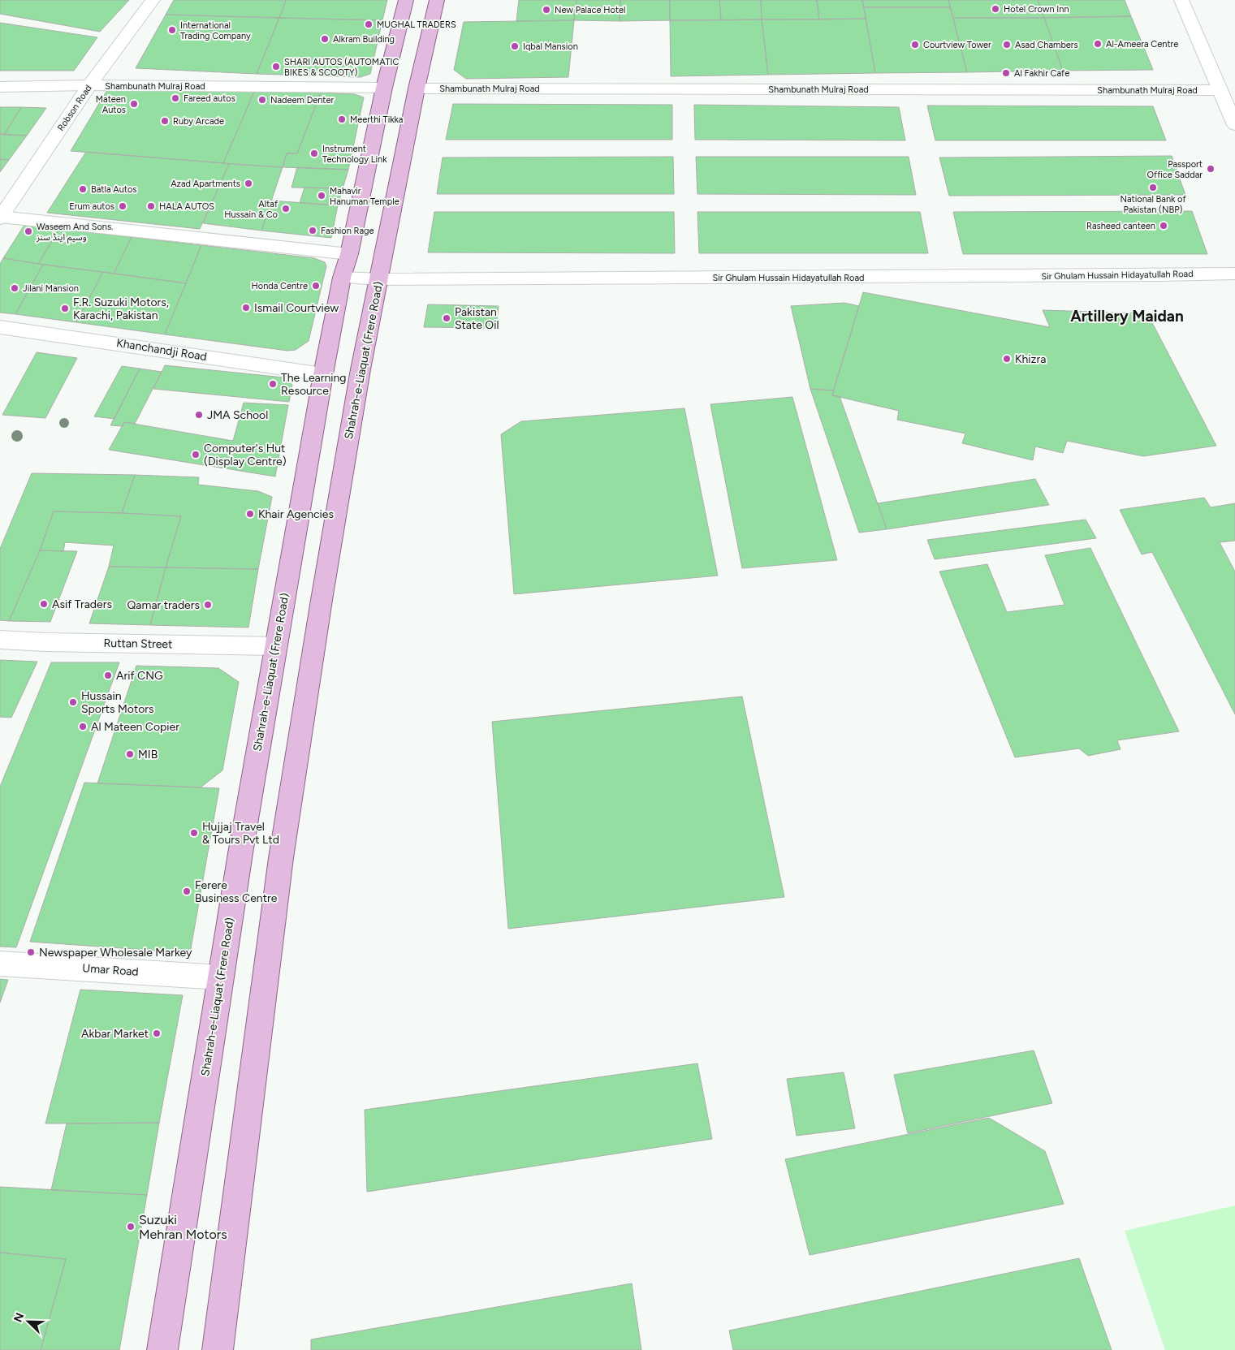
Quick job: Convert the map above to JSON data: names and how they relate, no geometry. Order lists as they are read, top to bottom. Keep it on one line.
{"streets":{"main road":["Shahrah-e-Liaquat (Frere Road)"],"street":["Shambunath Mulraj Road","Robson Road","Sir Ghulam Hussain Hidayatullah Road","Khanchandji Road","Ruttan Street","Umar Road"]},"crossings":[["Shambunath Mulraj Road","Robson Road"],["Shambunath Mulraj Road","Shahrah-e-Liaquat (Frere Road)"],["Sir Ghulam Hussain Hidayatullah Road","Shahrah-e-Liaquat (Frere Road)"],["Khanchandji Road","Shahrah-e-Liaquat (Frere Road)"],["Shahrah-e-Liaquat (Frere Road)","Ruttan Street"],["Shahrah-e-Liaquat (Frere Road)","Umar Road"]],"districts":["Artillery Maidan"],"places":["Hotel Crown Inn","New Palace Hotel","MUGHAL TRADERS","International Trading Company","Alkram Building","Al-Ameera Centre","Courtview Tower","Asad Chambers","Iqbal Mansion","SHARI AUTOS (AUTOMATIC BIKES & SCOOTY)","Al Fakhir Cafe","Fareed autos","Nadeem Denter","Mateen Autos","Meerthi Tikka","Ruby Arcade","Instrument Technology Link","Passport Office Saddar","Azad Apartments","National Bank of Pakistan (NBP)","Batla Autos","Mahavir Hanuman Temple","Erum autos","HALA AUTOS","Altaf Hussain & Co","Rasheed canteen","Fashion Rage","Waseem And Sons. وسیم اینڈ سنز","Honda Centre","Jilani Mansion","Ismail Courtview","F.R. Suzuki Motors, Karachi, Pakistan","Pakistan State Oil","Khizra","The Learning Resource","JMA School","Computer's Hut (Display Centre)","Khair Agencies","Asif Traders","Qamar traders","Arif CNG","Hussain Sports Motors","Al Mateen Copier","MIB","Hujjaj Travel & Tours Pvt Ltd","Ferere Business Centre","Newspaper Wholesale Markey","Akbar Market","Suzuki Mehran Motors"],"north":"top left"}
